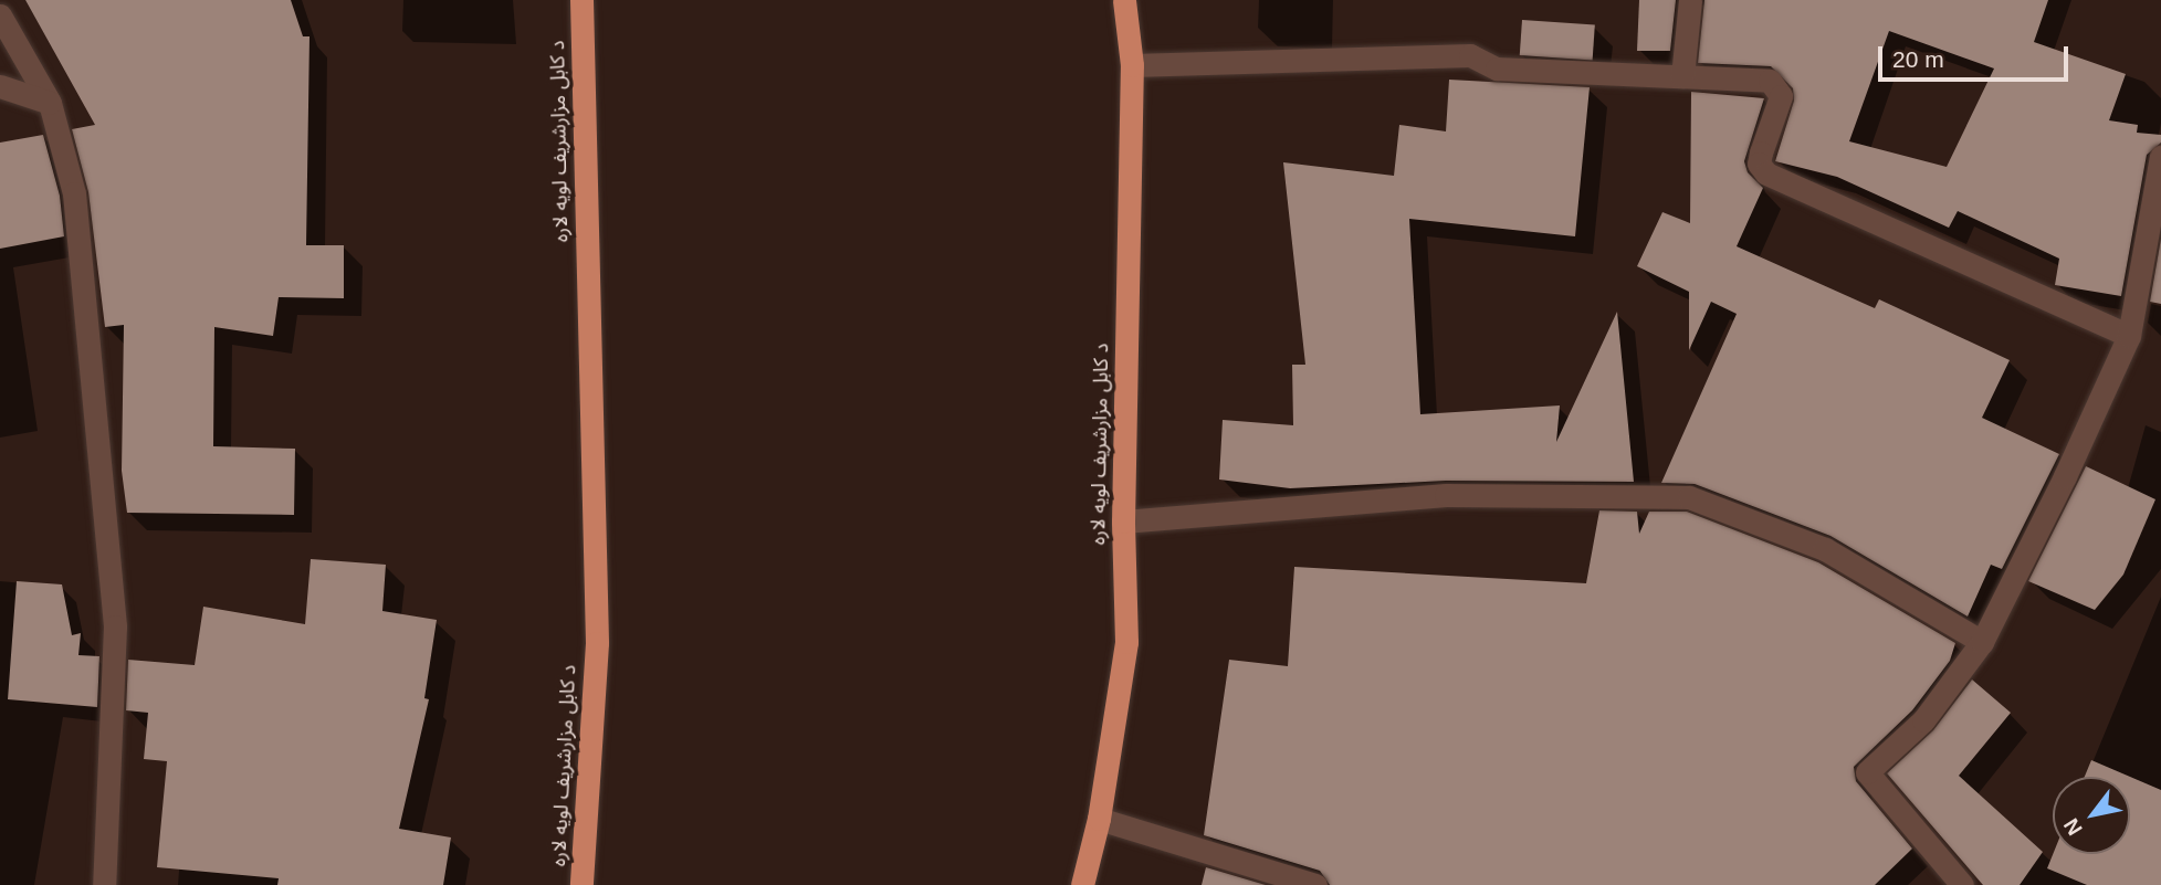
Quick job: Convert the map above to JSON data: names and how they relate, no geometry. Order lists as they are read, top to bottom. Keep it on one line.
{"streets":{"highway":["د کابل مزارشریف لویه لاره"]},"scale_bar":"20 m","north":"bottom left"}
